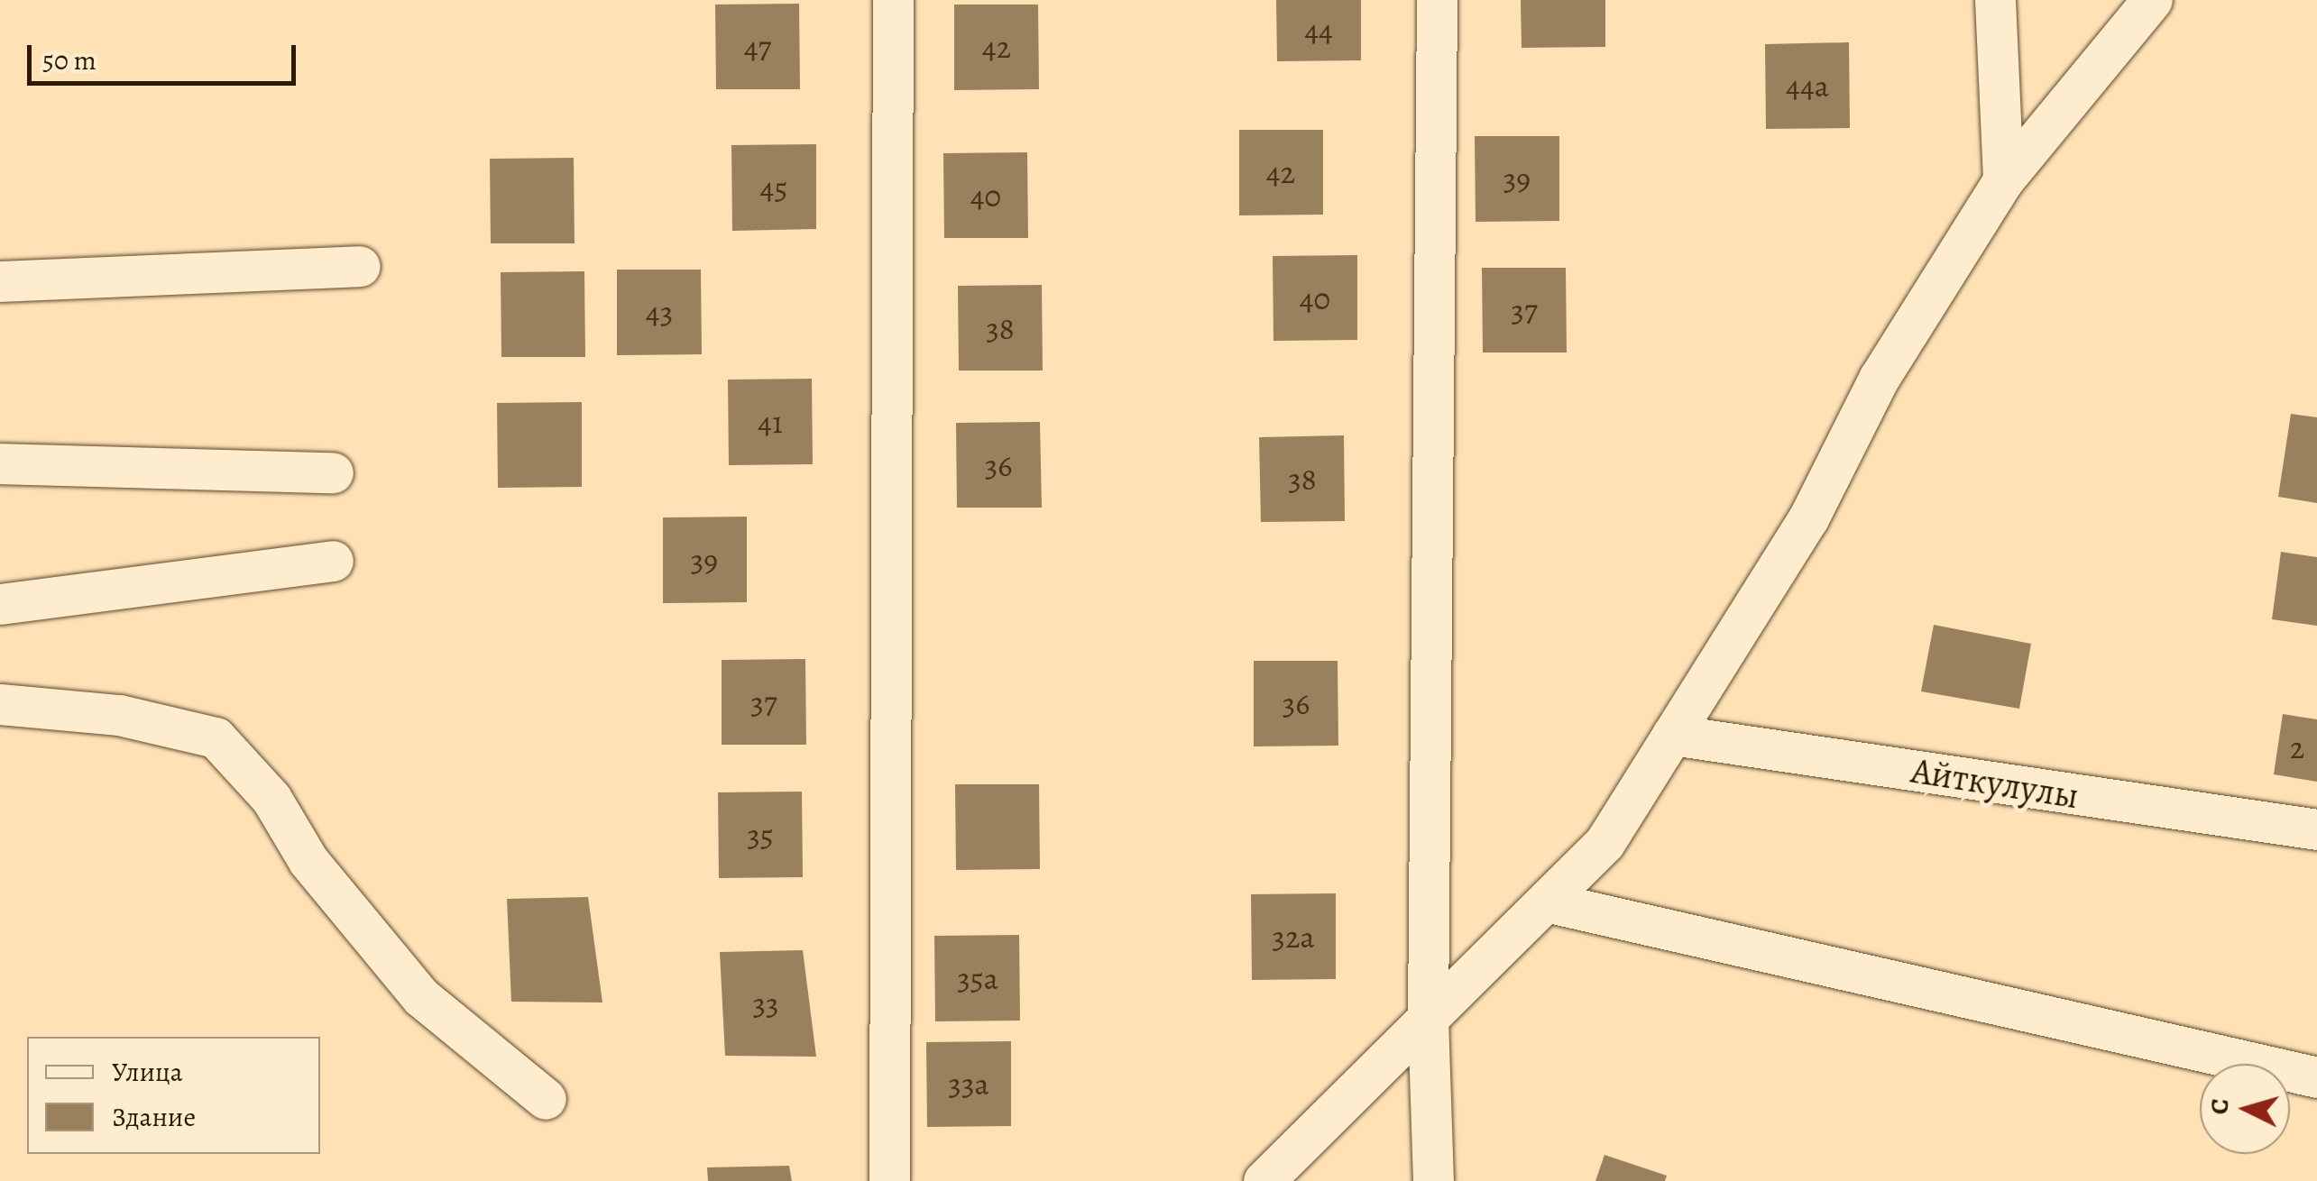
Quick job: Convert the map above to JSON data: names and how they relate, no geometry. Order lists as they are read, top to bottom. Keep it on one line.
{"streets":{"street":["Айткулулы"]},"house_numbers":["44","47","42","44а","42","39","45","40","40","37","43","38","41","36","38","39","37","36","2","35","32а","35а","33","33а"],"legend":["Улица","Здание"],"scale_bar":"50 m","north":"left"}
